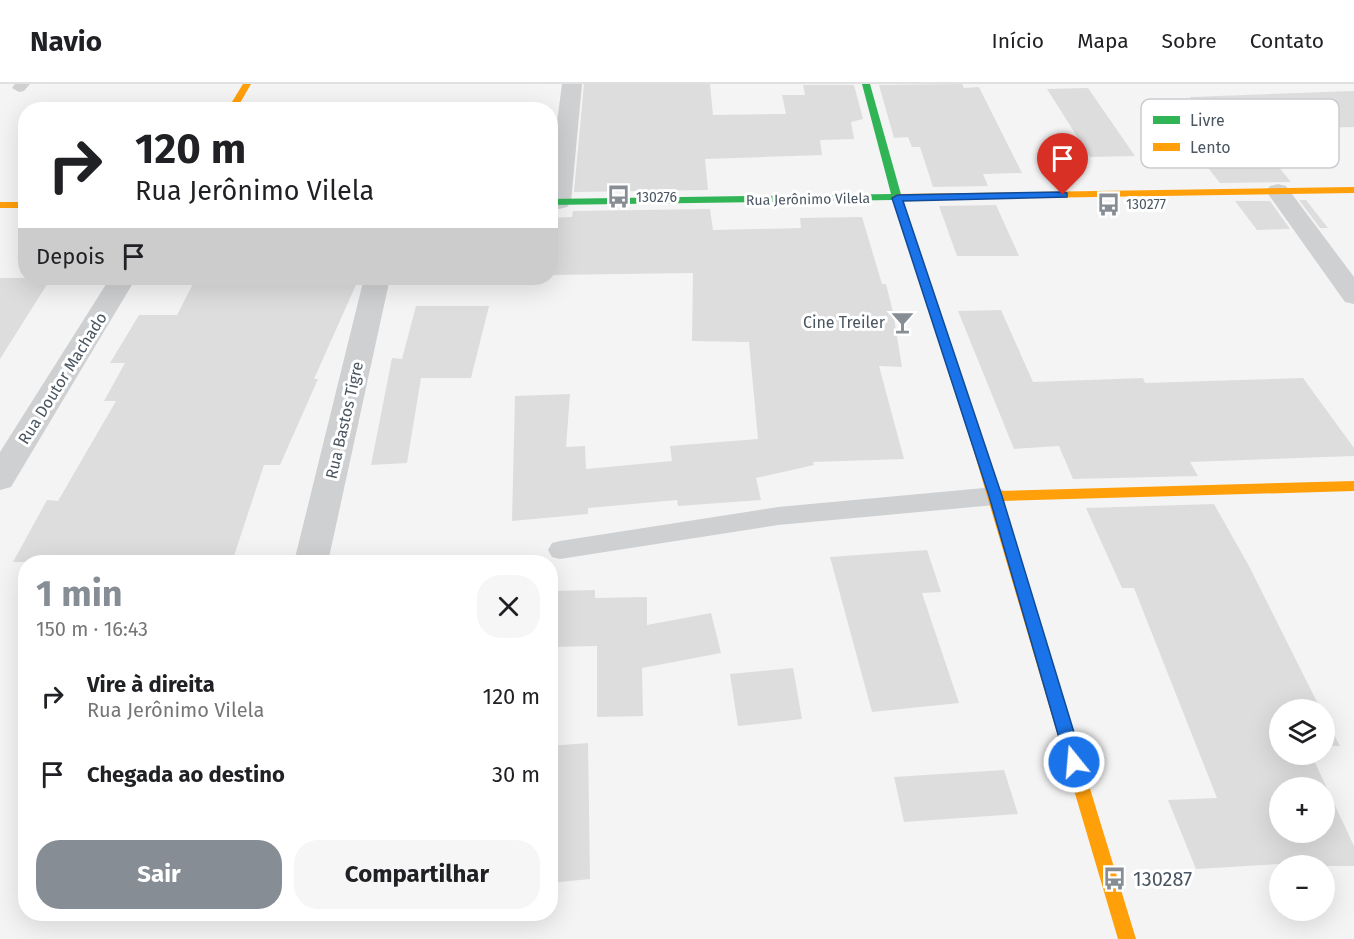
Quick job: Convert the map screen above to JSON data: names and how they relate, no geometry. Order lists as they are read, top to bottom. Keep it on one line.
{"streets":{"street":["Rua Jerônimo Vilela","Rua Doutor Machado","Rua Bastos Tigre"]},"places":{"bus stop":["130276","130277","130287"],"bar":["Cine Treiler"]},"legend":["Livre","Lento"],"page":{"header":"Navio","nav":["Início","Mapa","Sobre","Contato"],"turn":["120 m","Rua Jerônimo Vilela"],"then":"Depois","heading":["1 min","150 m · 16:43"],"list":[{"name":"Vire à direita","note":"Rua Jerônimo Vilela","value":"120 m"},{"name":"Chegada ao destino","value":"30 m"}],"map_buttons":["+","−"],"buttons":["Sair","Compartilhar"]}}
